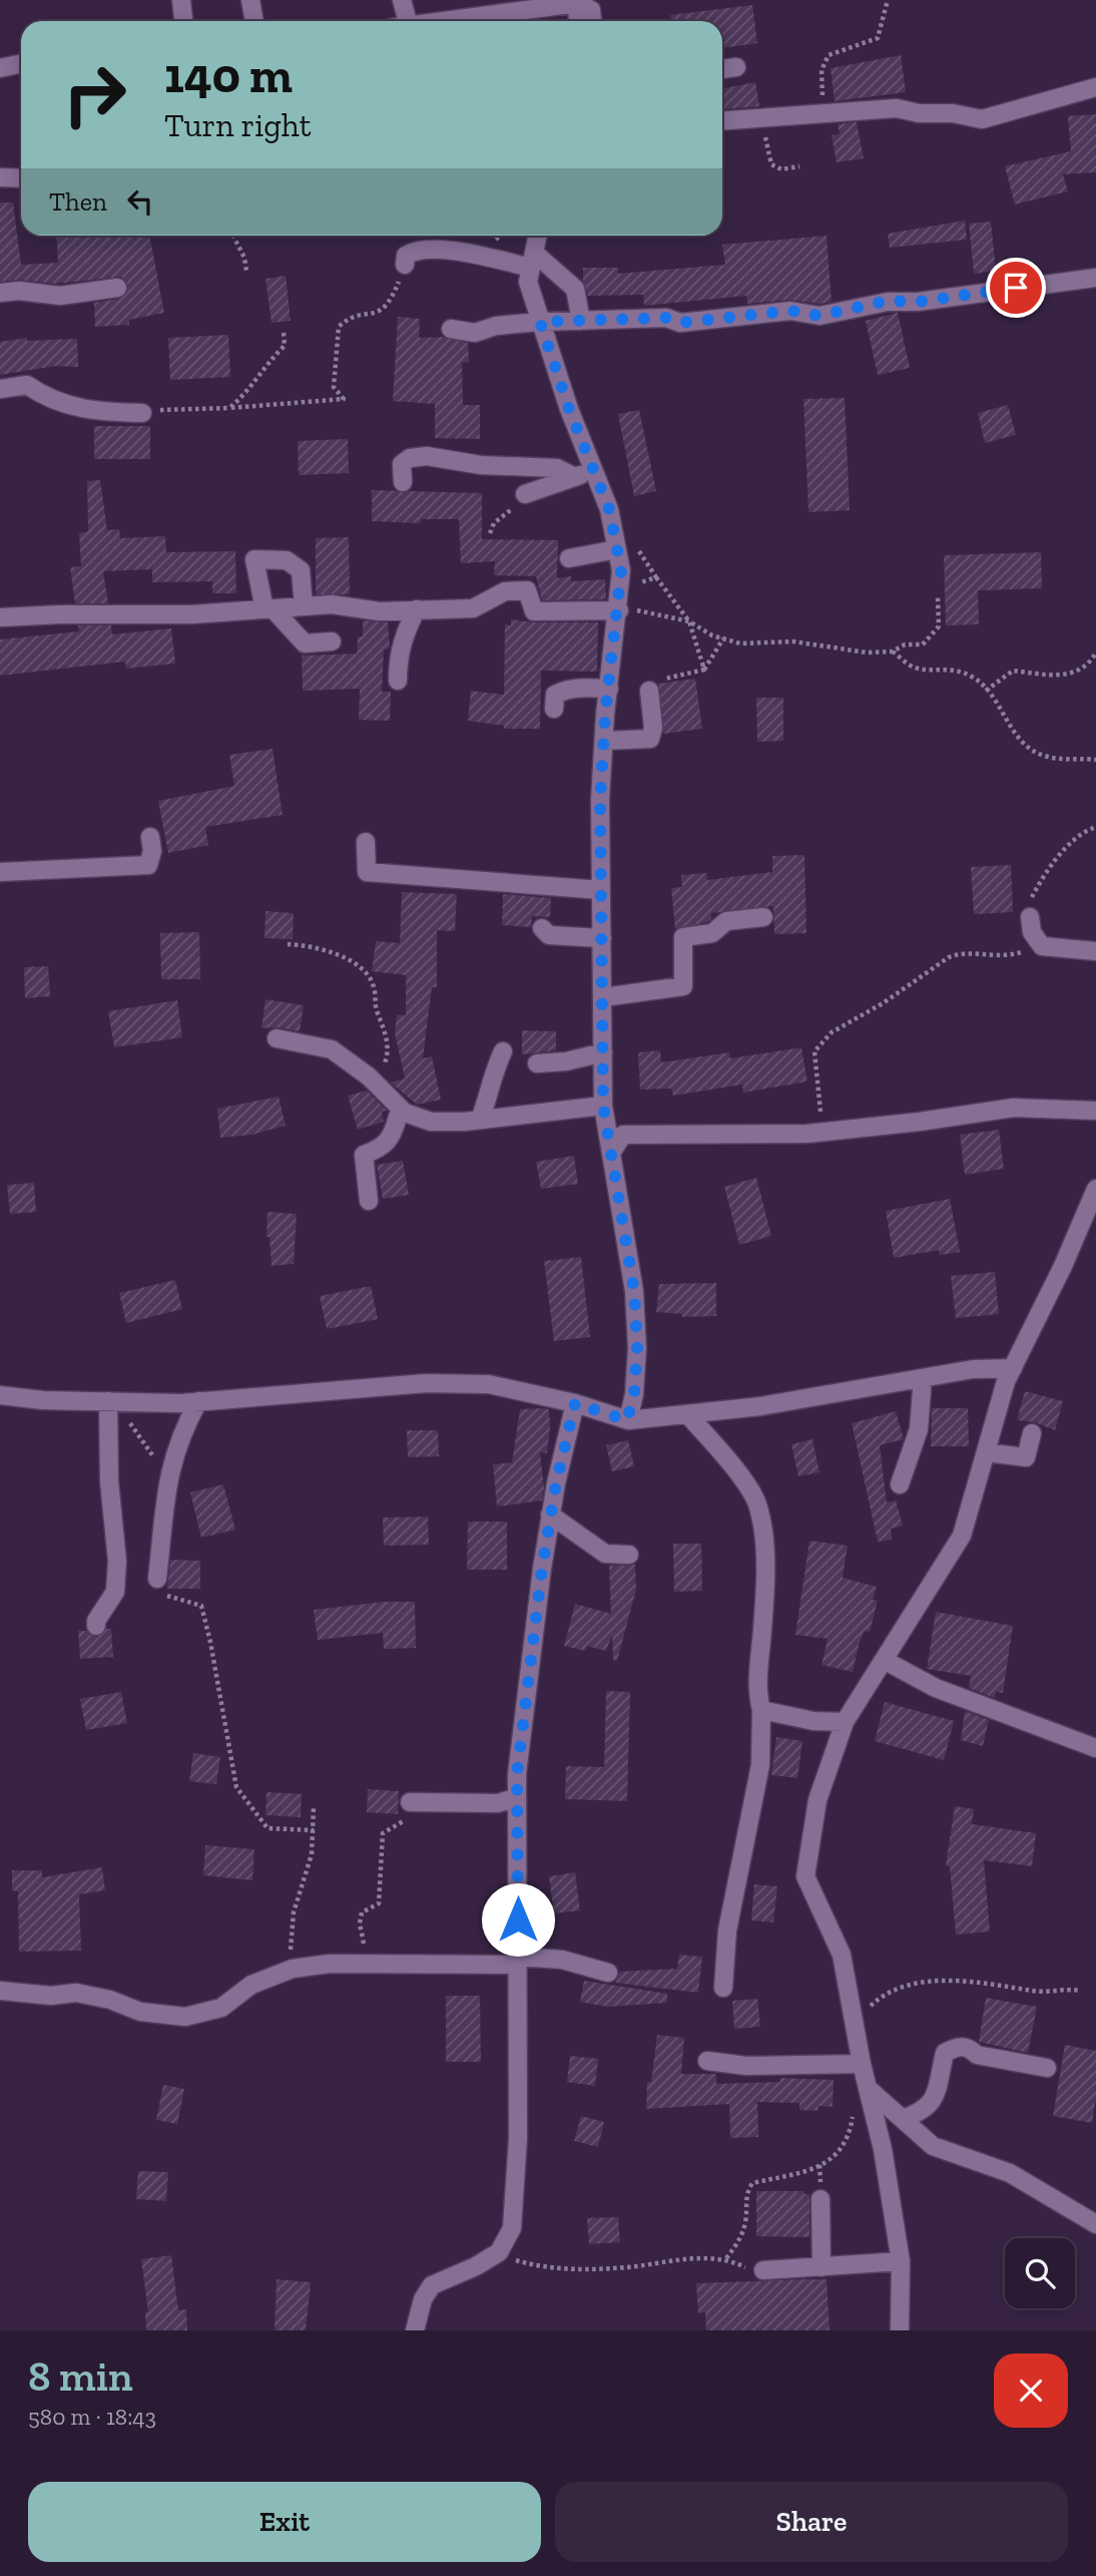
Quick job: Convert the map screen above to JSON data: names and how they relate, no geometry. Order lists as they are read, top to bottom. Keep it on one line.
{"page":{"turn":["140 m","Turn right"],"then":"Then","heading":["8 min","580 m · 18:43"],"buttons":["Exit","Share"]}}
